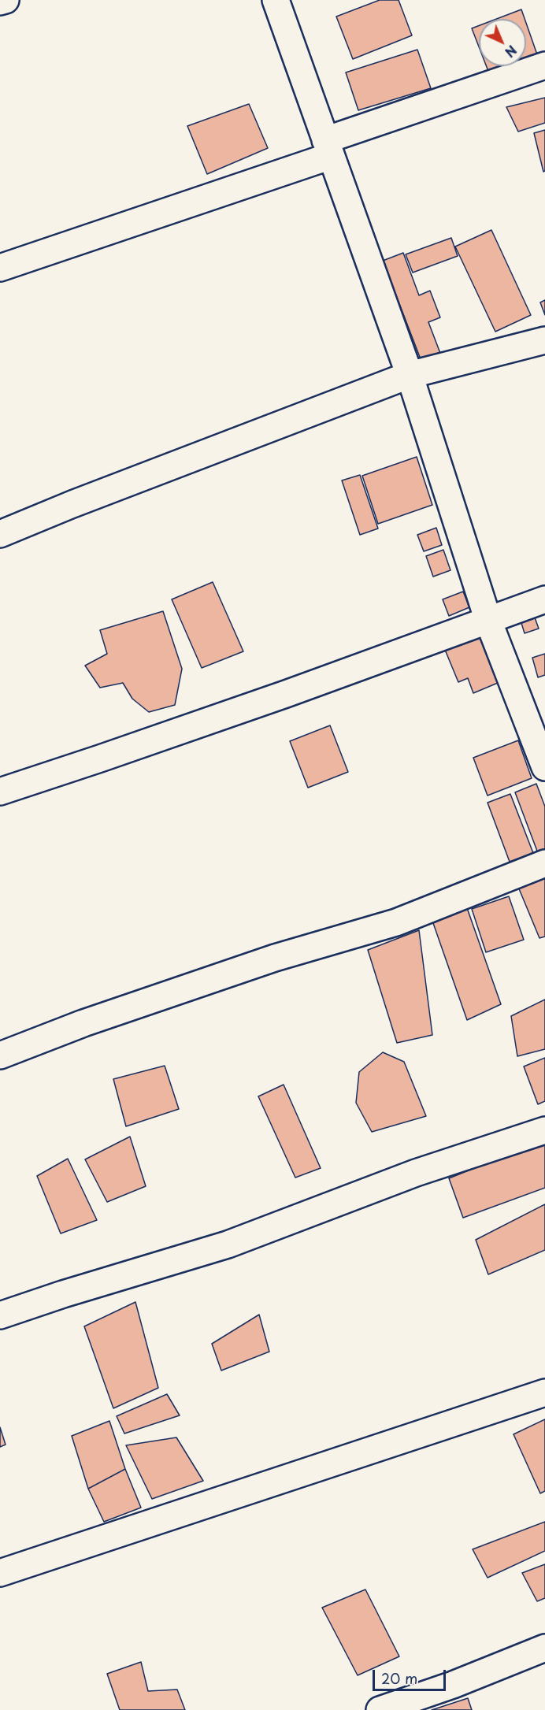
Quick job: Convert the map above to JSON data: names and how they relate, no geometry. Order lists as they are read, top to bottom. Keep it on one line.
{"scale_bar":"20 m","north":"bottom right"}
